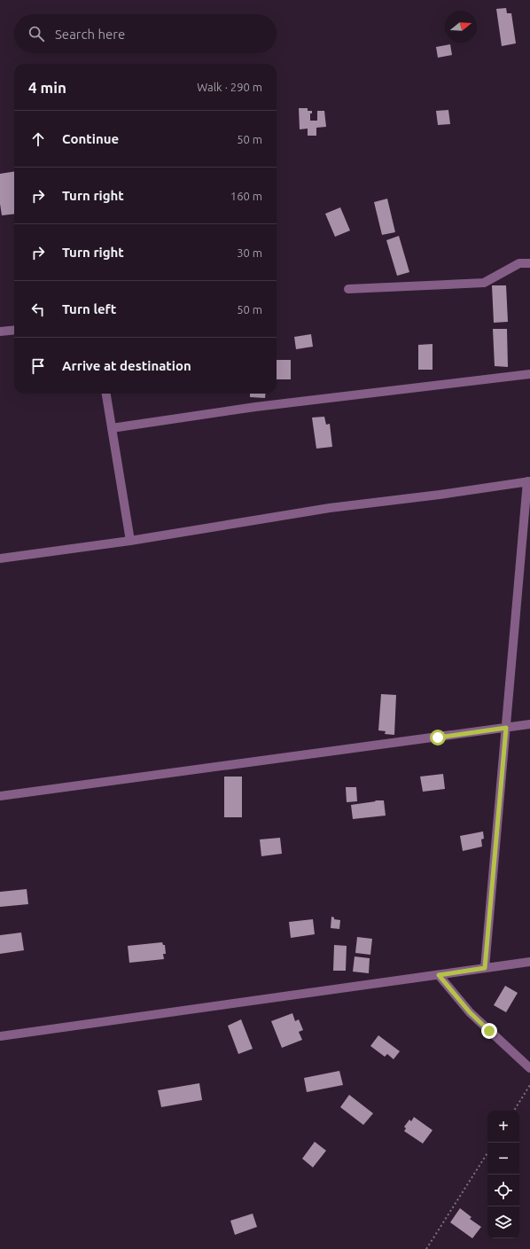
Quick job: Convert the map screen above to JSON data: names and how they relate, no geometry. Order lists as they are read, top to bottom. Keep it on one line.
{"north":"right","page":{"search":"Search here","heading":["4 min","Walk · 290 m"],"list":[["Continue","50 m"],["Turn right","160 m"],["Turn right","30 m"],["Turn left","50 m"],"Arrive at destination"],"map_buttons":["+","−"]}}
